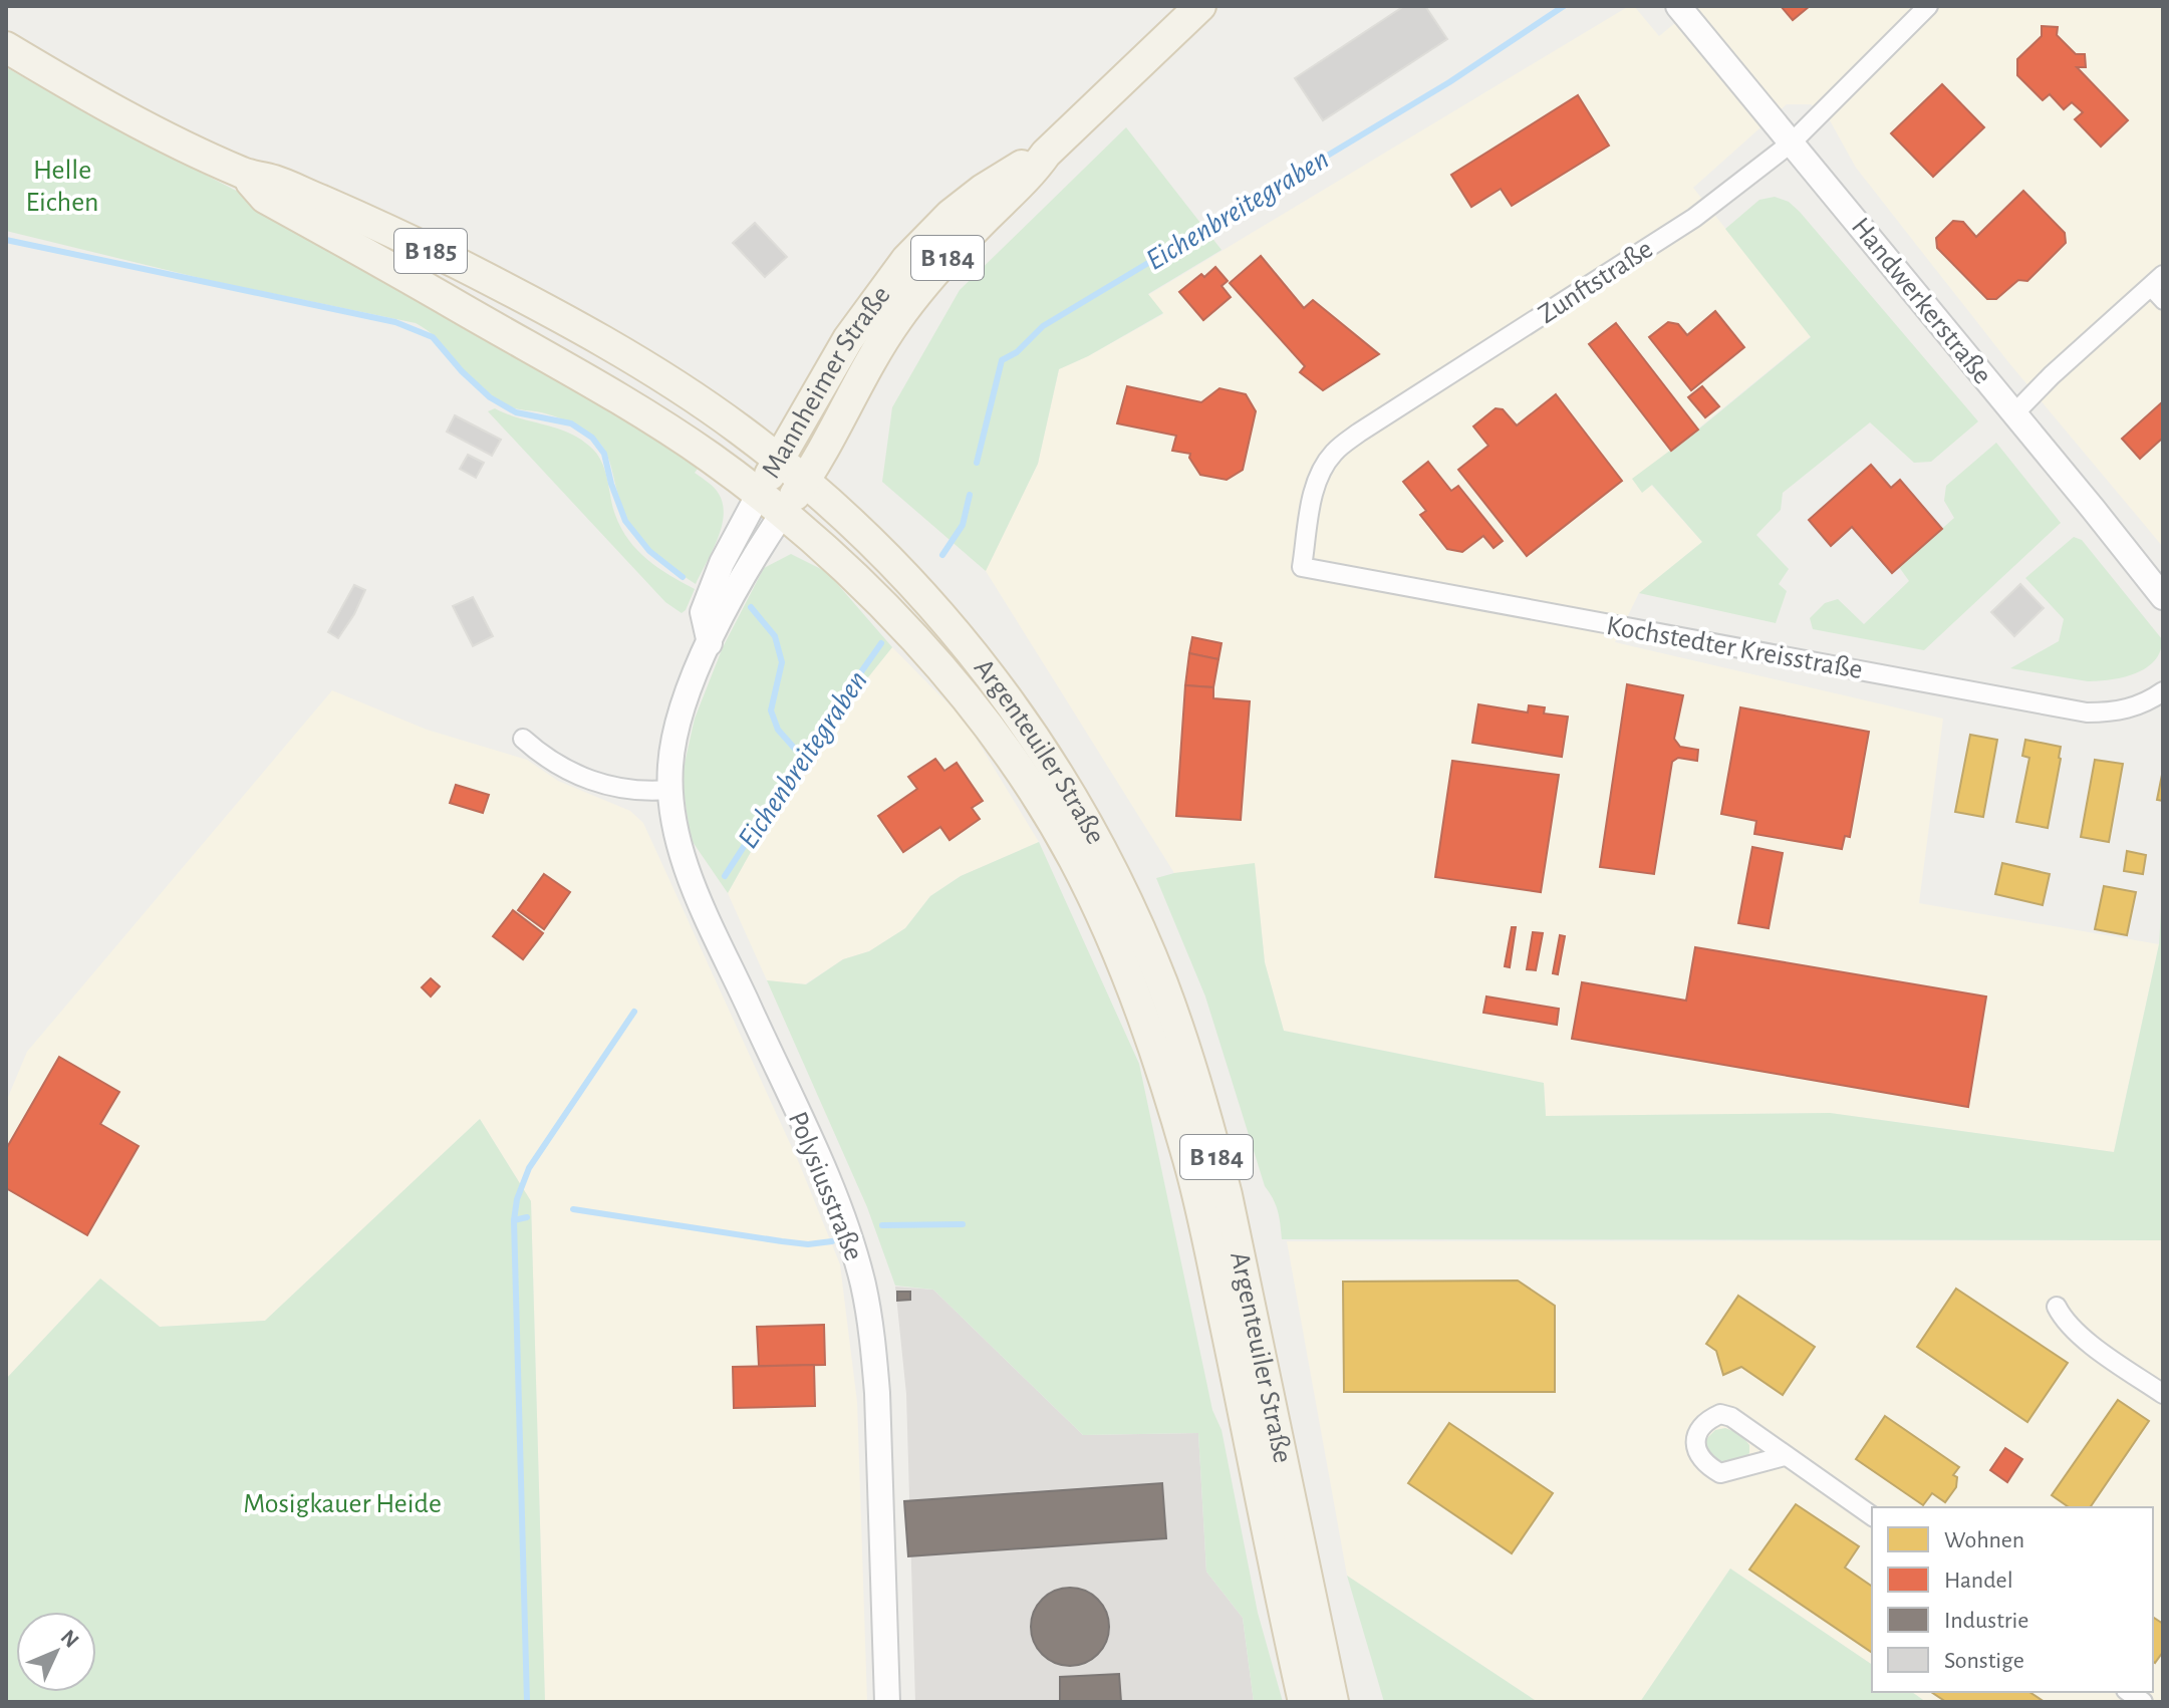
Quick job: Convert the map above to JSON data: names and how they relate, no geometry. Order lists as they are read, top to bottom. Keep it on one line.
{"streets":{"main road":["B 185","B 184","Mannheimer Straße","Argenteuiler Straße"],"street":["Zunftstraße","Handwerkerstraße","Kochstedter Kreisstraße","Polysiusstraße"]},"crossings":[["Zunftstraße","Handwerkerstraße"],["Zunftstraße","Kochstedter Kreisstraße"],["Mannheimer Straße","Argenteuiler Straße"],["Mannheimer Straße","Polysiusstraße"],["Argenteuiler Straße","Polysiusstraße"]],"water":["Eichenbreitegraben"],"parks":["Helle Eichen","Mosigkauer Heide"],"legend":["Wohnen","Handel","Industrie","Sonstige"],"north":"top right"}
